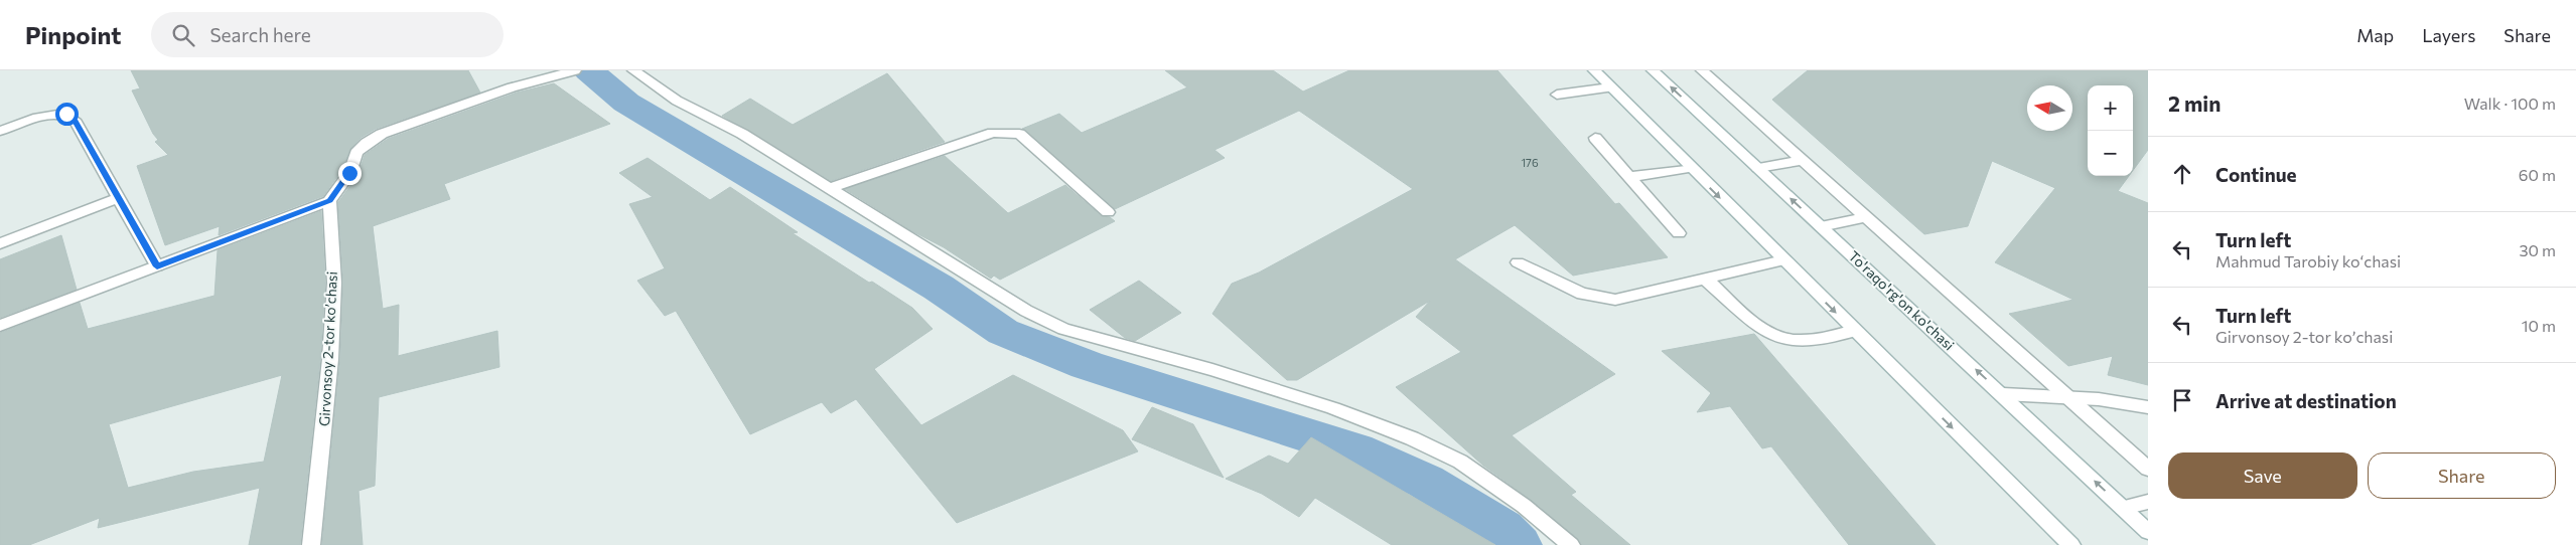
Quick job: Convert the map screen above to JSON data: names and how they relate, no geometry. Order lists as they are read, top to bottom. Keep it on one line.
{"streets":{"street":["To'raqo'rg'on ko'chasi","Girvonsoy 2-tor koʼchasi"]},"house_numbers":["176"],"north":"left","page":{"header":"Pinpoint","search":"Search here","nav":["Map","Layers","Share"],"heading":["2 min","Walk · 100 m"],"map_buttons":["+","−"],"list":[["Continue","60 m"],["Turn left","Mahmud Tarobiy koʻchasi","30 m"],["Turn left","Girvonsoy 2-tor koʼchasi","10 m"],"Arrive at destination"],"buttons":["Save","Share"]}}
